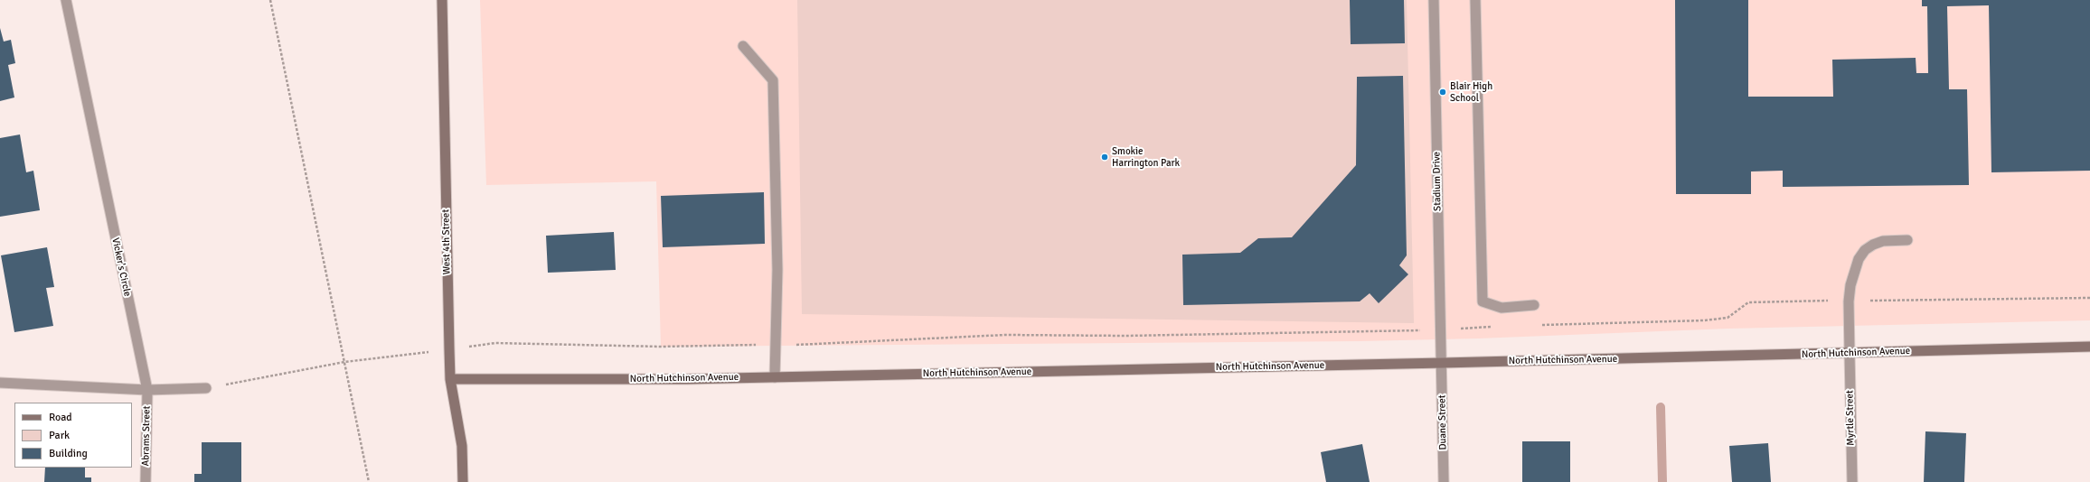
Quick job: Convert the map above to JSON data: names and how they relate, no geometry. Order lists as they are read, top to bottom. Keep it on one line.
{"streets":{"main road":["West 4th Street","North Hutchinson Avenue"],"street":["Stadium Drive","Vicker's Circle","Myrtle Street","Duane Street","Abrams Street"]},"crossings":[["Stadium Drive","North Hutchinson Avenue"],["Stadium Drive","Duane Street"],["West 4th Street","North Hutchinson Avenue"],["Vicker's Circle","Abrams Street"],["North Hutchinson Avenue","Myrtle Street"],["North Hutchinson Avenue","Duane Street"]],"places":["Blair High School","Smokie Harrington Park"],"legend":["Road","Park","Building"]}
